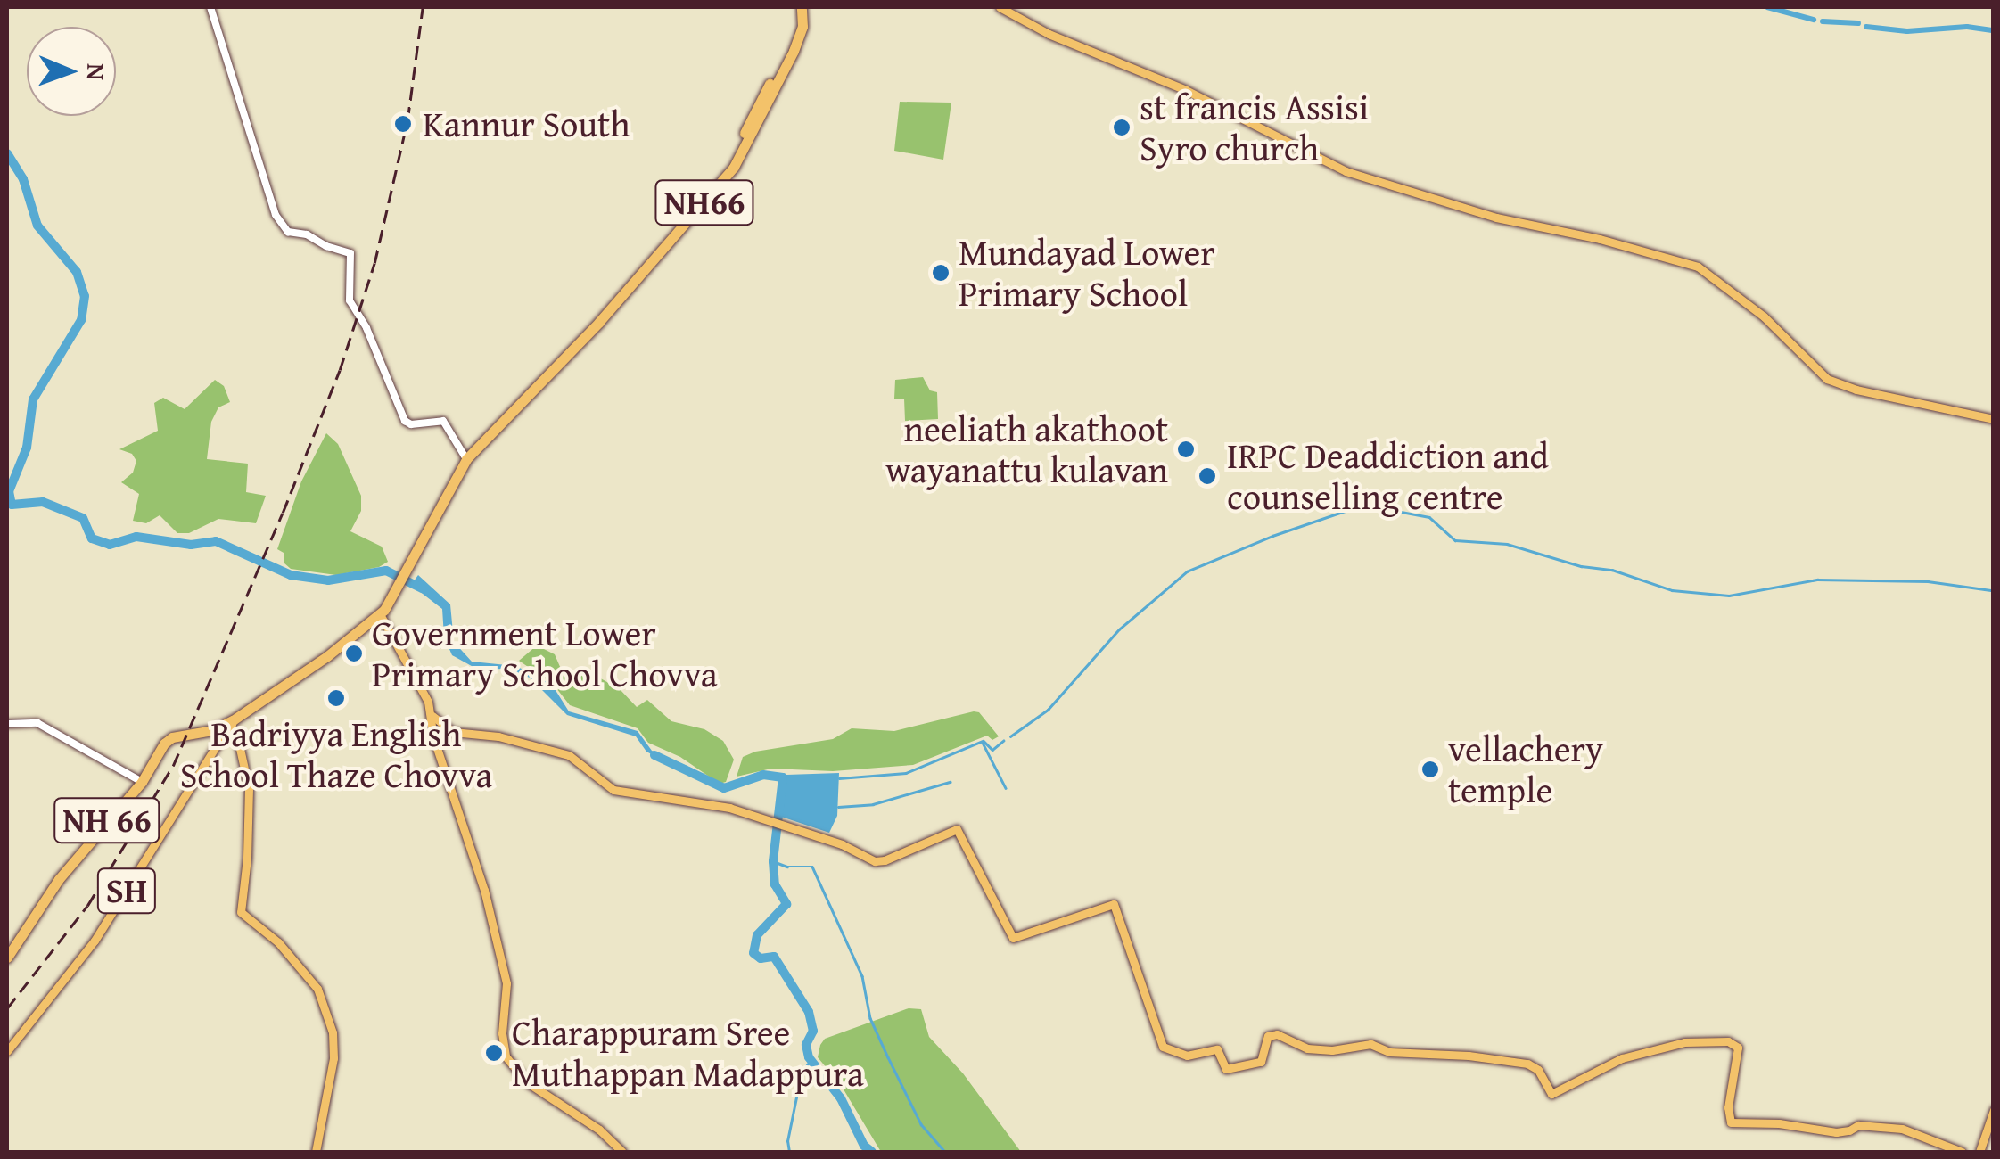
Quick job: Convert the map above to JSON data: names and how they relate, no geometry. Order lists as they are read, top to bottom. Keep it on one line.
{"streets":{"highway":["NH66","NH 66"],"main road":["SH"]},"crossings":[["NH66","NH 66"],["NH66","SH"],["NH 66","SH"]],"places":["Kannur South","st francis Assisi Syro church","Mundayad Lower Primary School","neeliath akathoot wayanattu kulavan","IRPC Deaddiction and counselling centre","Government Lower Primary School Chovva","Badriyya English School Thaze Chovva","vellachery temple","Charappuram Sree Muthappan Madappura"],"north":"right"}
